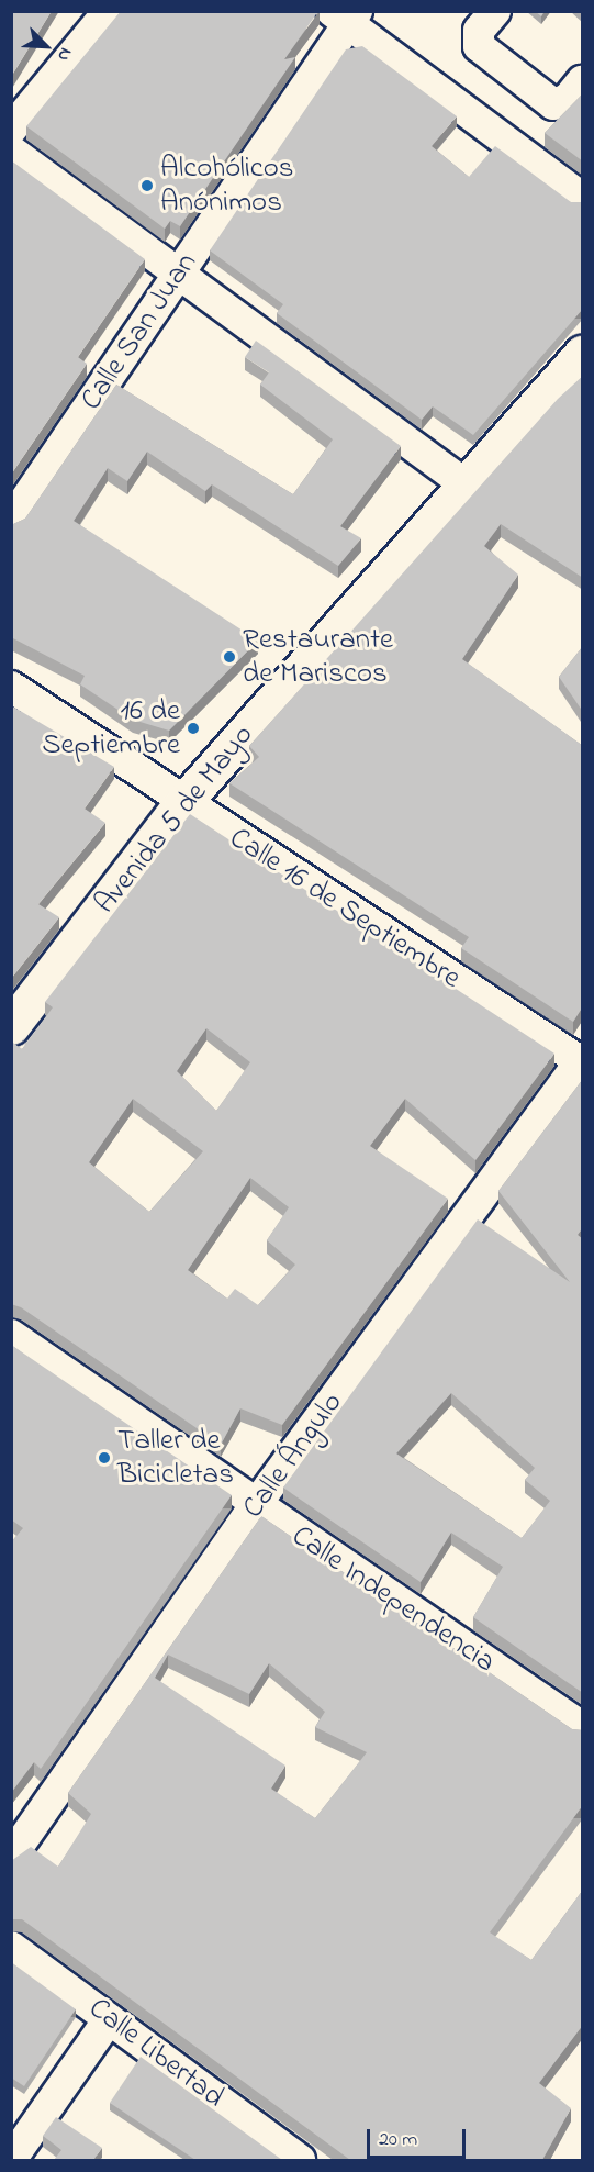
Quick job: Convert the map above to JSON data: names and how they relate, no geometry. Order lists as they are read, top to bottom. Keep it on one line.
{"streets":{"main road":["Avenida 5 de Mayo"],"street":["Calle San Juan","Calle 16 de Septiembre","Calle Ángulo","Calle Independencia","Calle Libertad"]},"crossings":[["Avenida 5 de Mayo","Calle 16 de Septiembre"],["Calle 16 de Septiembre","Calle Ángulo"],["Calle Ángulo","Calle Independencia"]],"places":["Alcohólicos Anónimos","Restaurante de Mariscos","16 de Septiembre","Taller de Bicicletas"],"scale_bar":"20 m","north":"bottom right"}
